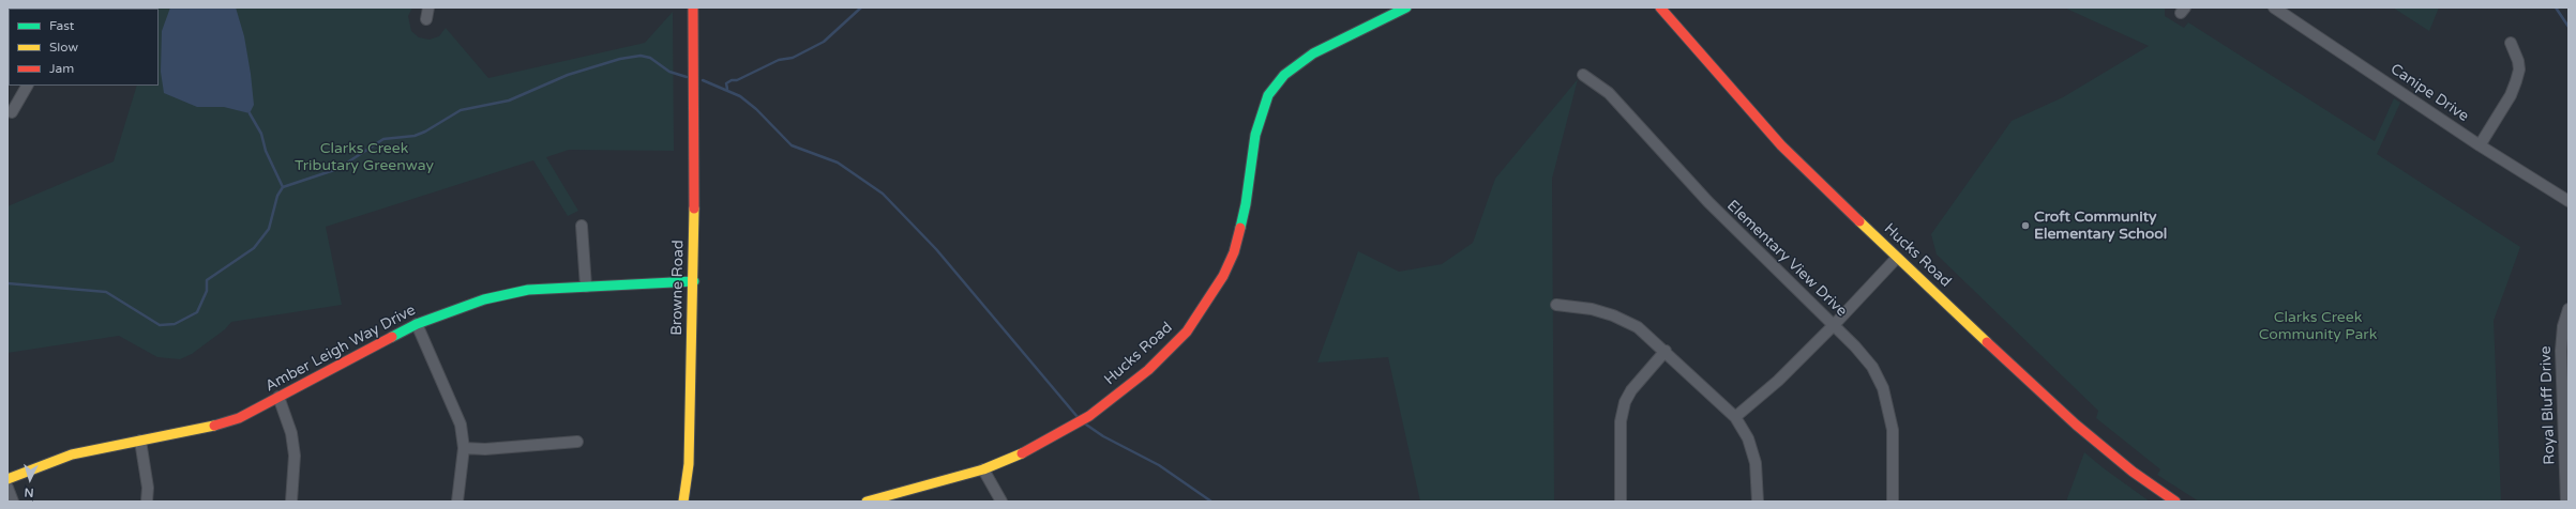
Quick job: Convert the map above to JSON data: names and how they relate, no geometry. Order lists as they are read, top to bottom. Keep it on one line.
{"streets":{"main road":["Hucks Road","Browne Road","Amber Leigh Way Drive"],"street":["Canipe Drive","Elementary View Drive","Royal Bluff Drive"]},"crossings":[["Browne Road","Amber Leigh Way Drive"]],"parks":["Clarks Creek Tributary Greenway","Clarks Creek Community Park"],"places":["Croft Community Elementary School"],"legend":["Fast","Slow","Jam"],"north":"bottom"}
